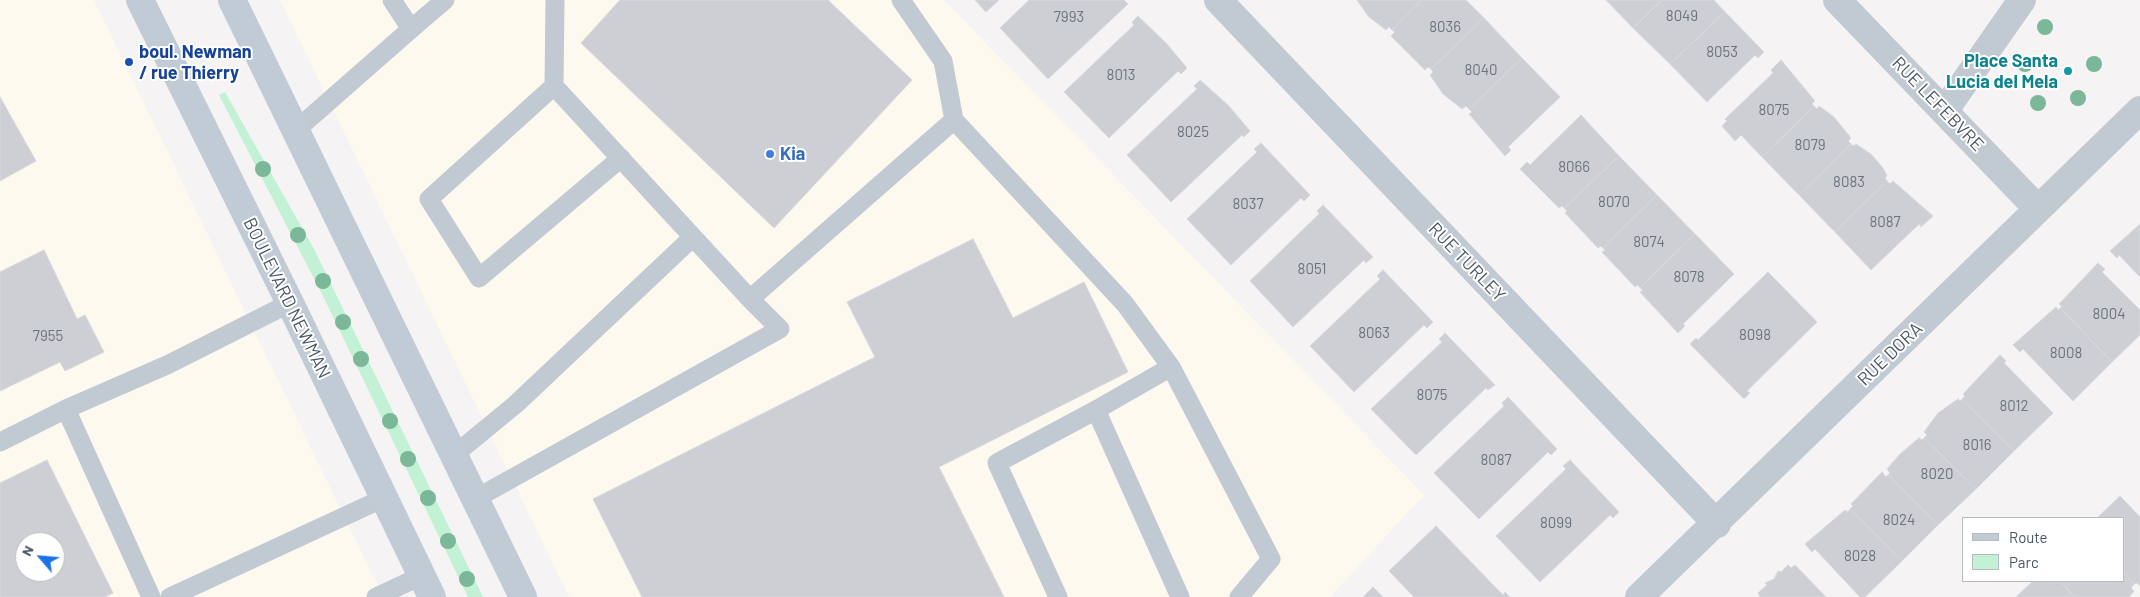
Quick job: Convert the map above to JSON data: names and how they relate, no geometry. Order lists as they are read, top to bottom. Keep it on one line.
{"streets":{"main road":["BOULEVARD NEWMAN"],"street":["RUE LEFEBVRE","RUE TURLEY","RUE DORA"]},"crossings":[["RUE LEFEBVRE","RUE DORA"],["RUE TURLEY","RUE DORA"]],"places":["boul. Newman / rue Thierry","Place Santa Lucia del Mela","Kia"],"house_numbers":["8049","7993","8036","8053","8040","8013","8075","8025","8079","8066","8083","8070","8037","8087","8074","8051","8078","8004","8063","8098","7955","8008","8075","8012","8016","8087","8020","8024","8099","8028"],"legend":["Route","Parc"],"north":"top left"}
